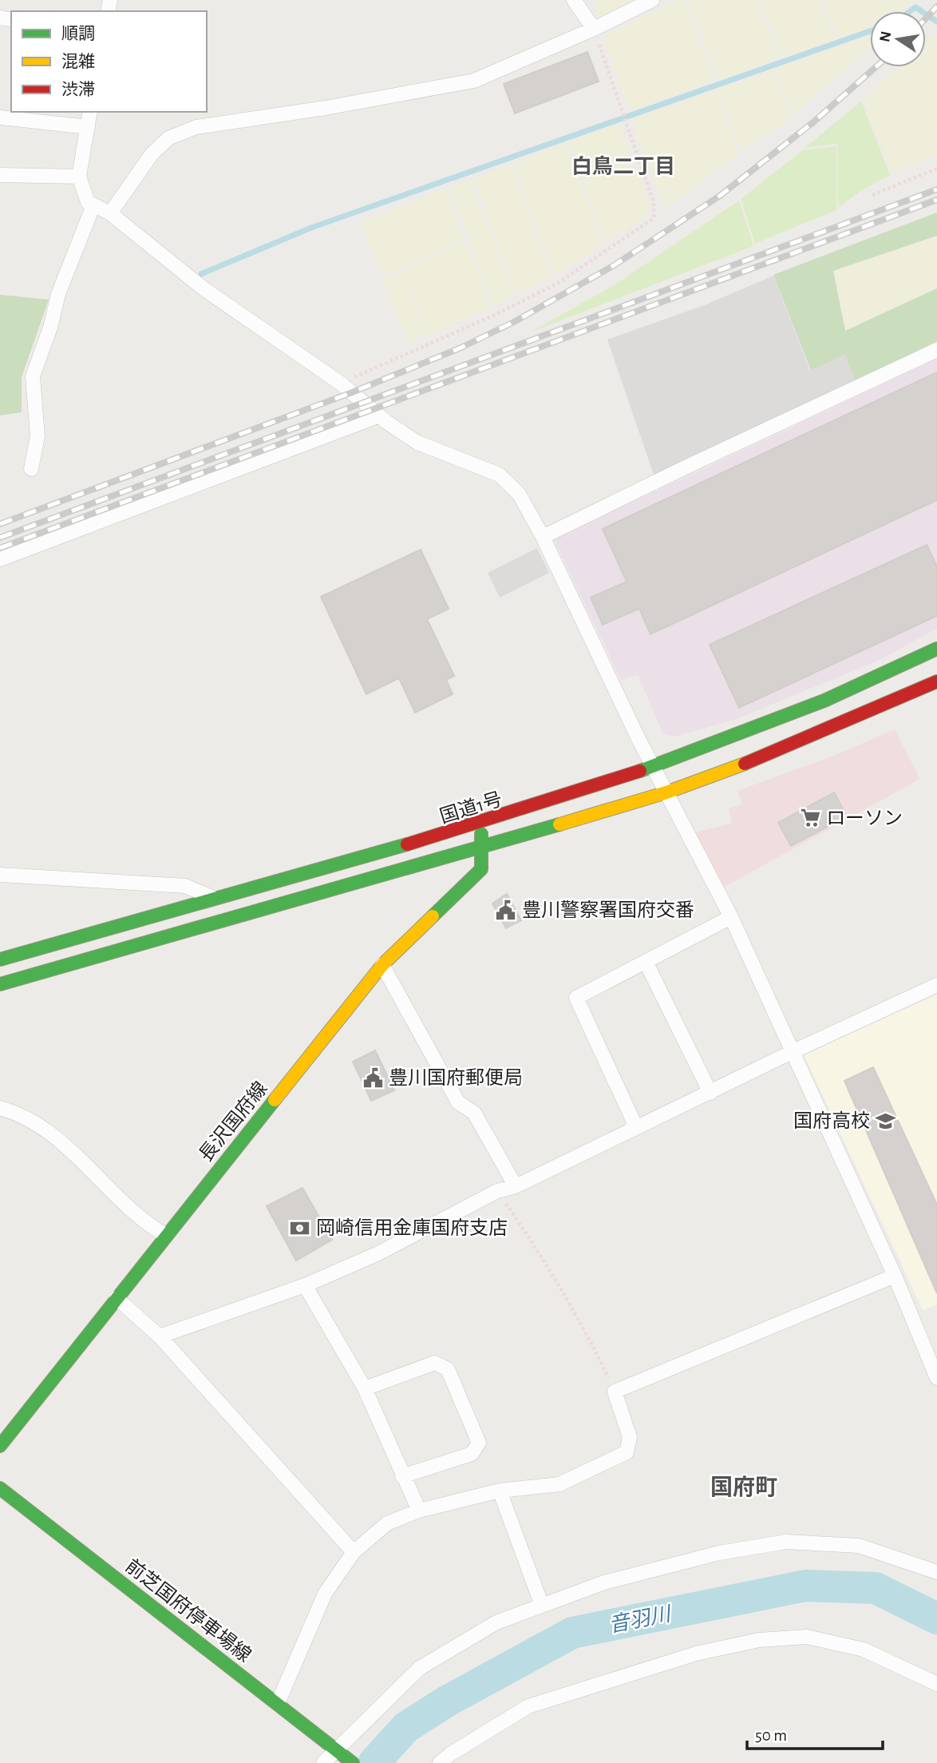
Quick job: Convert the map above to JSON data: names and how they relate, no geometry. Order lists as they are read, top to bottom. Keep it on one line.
{"streets":{"main road":["国道1号","長沢国府線","前芝国府停車場線"]},"crossings":[["国道1号","長沢国府線"]],"districts":["白鳥二丁目","国府町"],"water":["音羽川"],"places":{"supermarket":["ローソン"],"public building":["豊川警察署国府交番","豊川国府郵便局"],"school or university":["国府高校"],"bank":["岡崎信用金庫国府支店"]},"legend":["順調","混雑","渋滞"],"scale_bar":"50 m","north":"left"}
